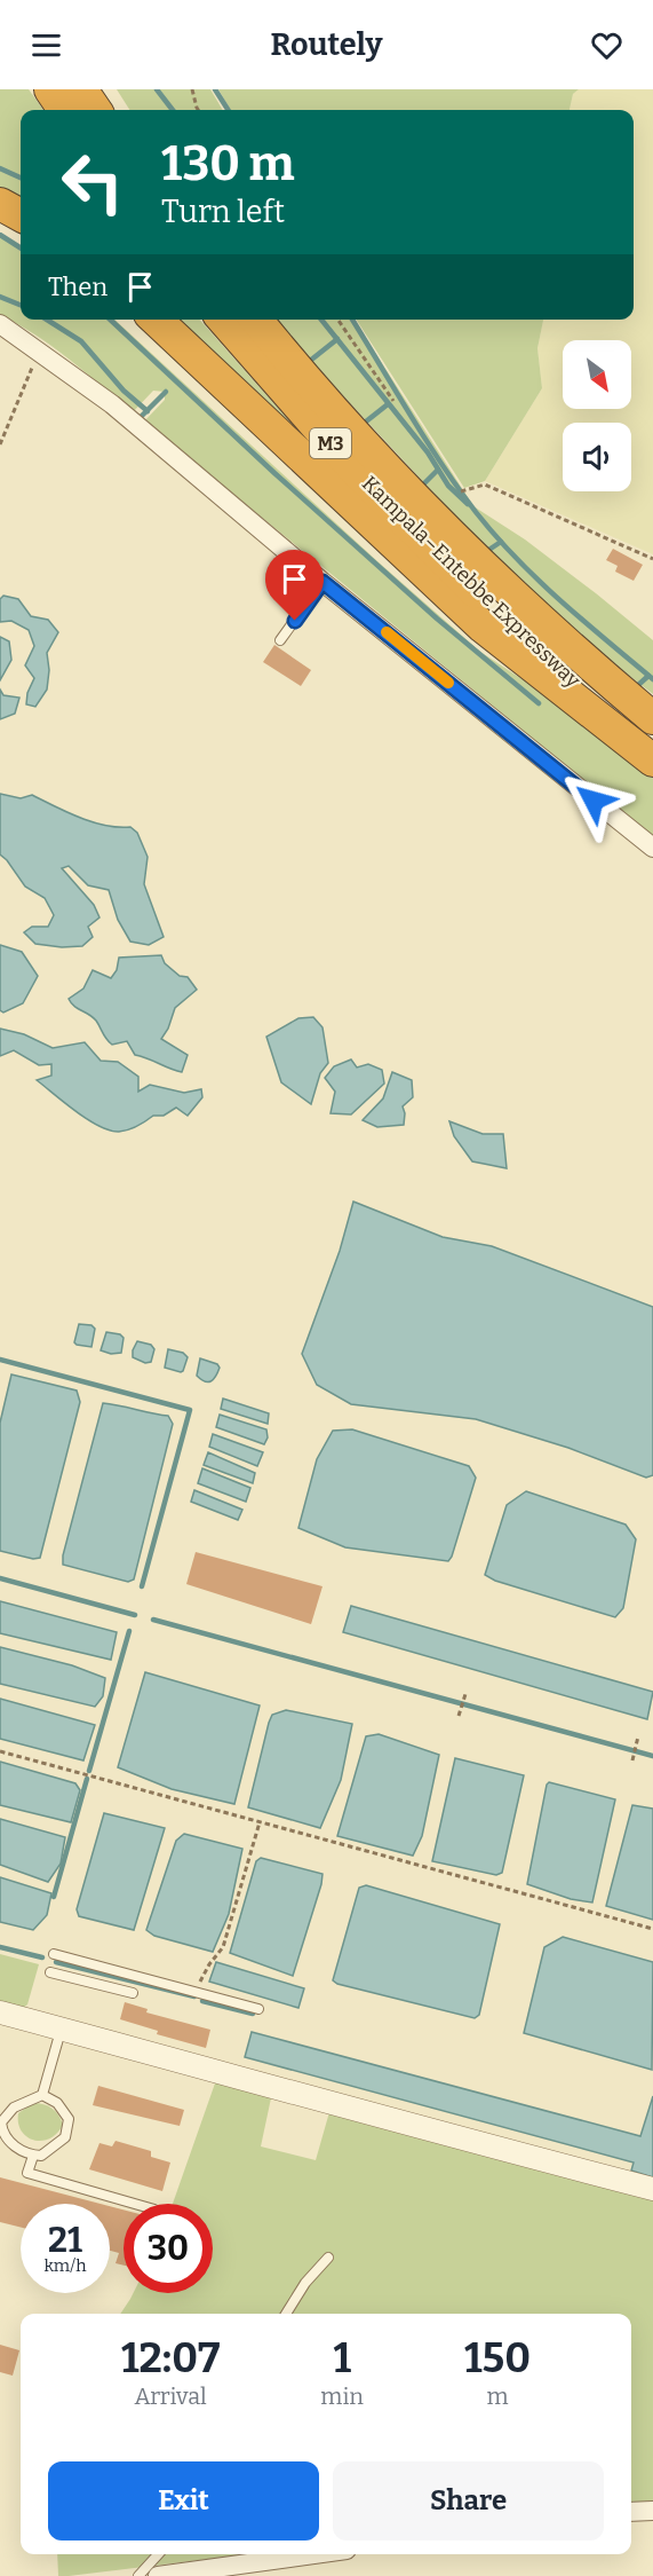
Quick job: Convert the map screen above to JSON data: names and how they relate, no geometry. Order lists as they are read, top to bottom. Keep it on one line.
{"streets":{"highway":["M3","Kampala–Entebbe Expressway"]},"north":"bottom right","page":{"header":"Routely","turn":["130 m","Turn left"],"then":"Then","speed":"21 km/h","limit":"30","eta":["12:07","Arrival","1","min","150","m"],"buttons":["Exit","Share"]}}
